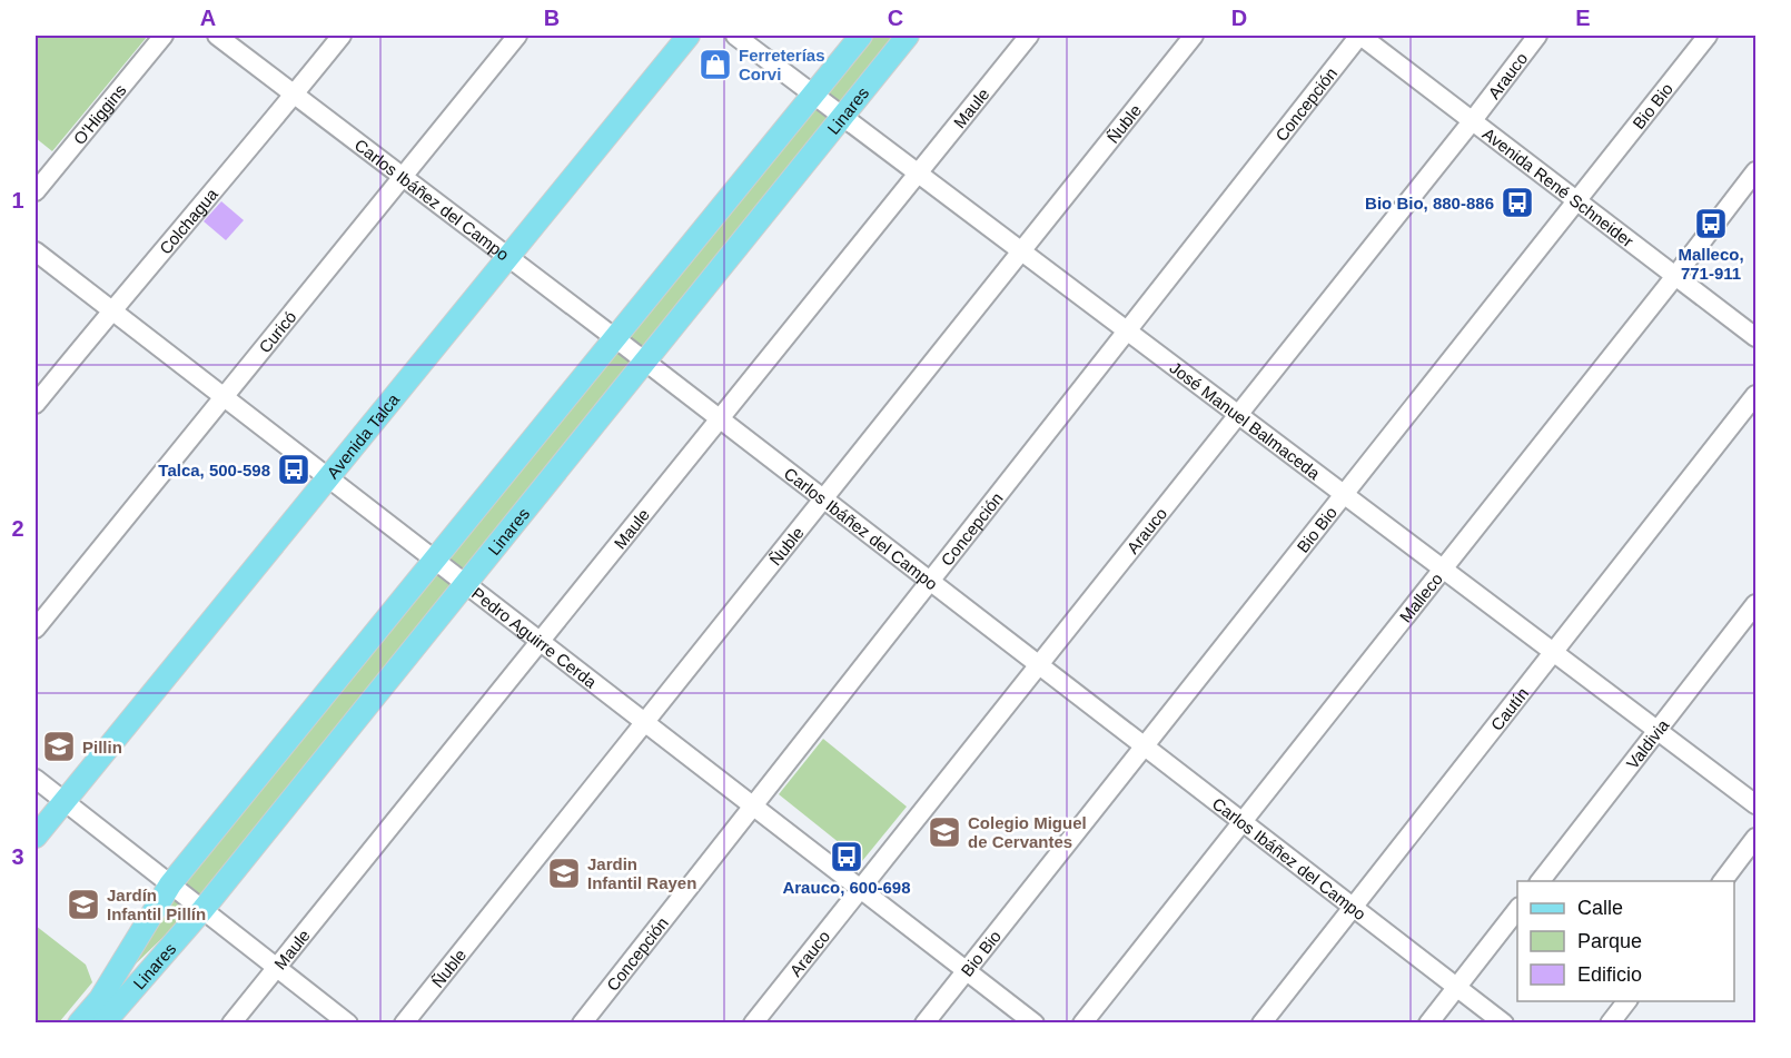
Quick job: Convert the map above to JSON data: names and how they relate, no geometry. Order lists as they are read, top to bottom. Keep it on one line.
{"streets":{"main road":["Linares","Avenida Talca"],"street":["Arauco","Concepción","Bio Bio","Maule","O'Higgins","Ñuble","Avenida René Schneider","Carlos Ibáñez del Campo","Colchagua","Curicó","José Manuel Balmaceda","Malleco","Pedro Aguirre Cerda","Cautín","Valdivia"]},"crossings":[["Arauco","Avenida René Schneider"],["Arauco","Carlos Ibáñez del Campo"],["Arauco","José Manuel Balmaceda"],["Arauco","Pedro Aguirre Cerda"],["Concepción","Avenida René Schneider"],["Concepción","Carlos Ibáñez del Campo"],["Concepción","José Manuel Balmaceda"],["Concepción","Pedro Aguirre Cerda"],["Bio Bio","Avenida René Schneider"],["Bio Bio","Carlos Ibáñez del Campo"],["Bio Bio","José Manuel Balmaceda"],["Bio Bio","Pedro Aguirre Cerda"],["Maule","Carlos Ibáñez del Campo"],["Maule","José Manuel Balmaceda"],["Maule","Pedro Aguirre Cerda"],["Linares","Carlos Ibáñez del Campo"],["Linares","José Manuel Balmaceda"],["Linares","Pedro Aguirre Cerda"],["Ñuble","Carlos Ibáñez del Campo"],["Ñuble","José Manuel Balmaceda"],["Ñuble","Pedro Aguirre Cerda"],["Avenida René Schneider","Malleco"],["Carlos Ibáñez del Campo","Colchagua"],["Carlos Ibáñez del Campo","Curicó"],["Carlos Ibáñez del Campo","Avenida Talca"],["Carlos Ibáñez del Campo","Malleco"],["Carlos Ibáñez del Campo","Cautín"],["Colchagua","Pedro Aguirre Cerda"],["Curicó","Pedro Aguirre Cerda"],["José Manuel Balmaceda","Malleco"],["José Manuel Balmaceda","Cautín"],["José Manuel Balmaceda","Valdivia"],["Avenida Talca","Pedro Aguirre Cerda"]],"places":{"shop":["Ferreterías Corvi"],"bus stop":["Bio Bio, 880-886","Malleco, 771-911","Talca, 500-598","Arauco, 600-698"],"school or university":["Pillin","Colegio Miguel de Cervantes","Jardin Infantil Rayen","Jardín Infantil Pillín"]},"legend":["Calle","Parque","Edificio"],"grid":{"columns":["A","B","C","D","E"],"rows":["1","2","3"]}}
